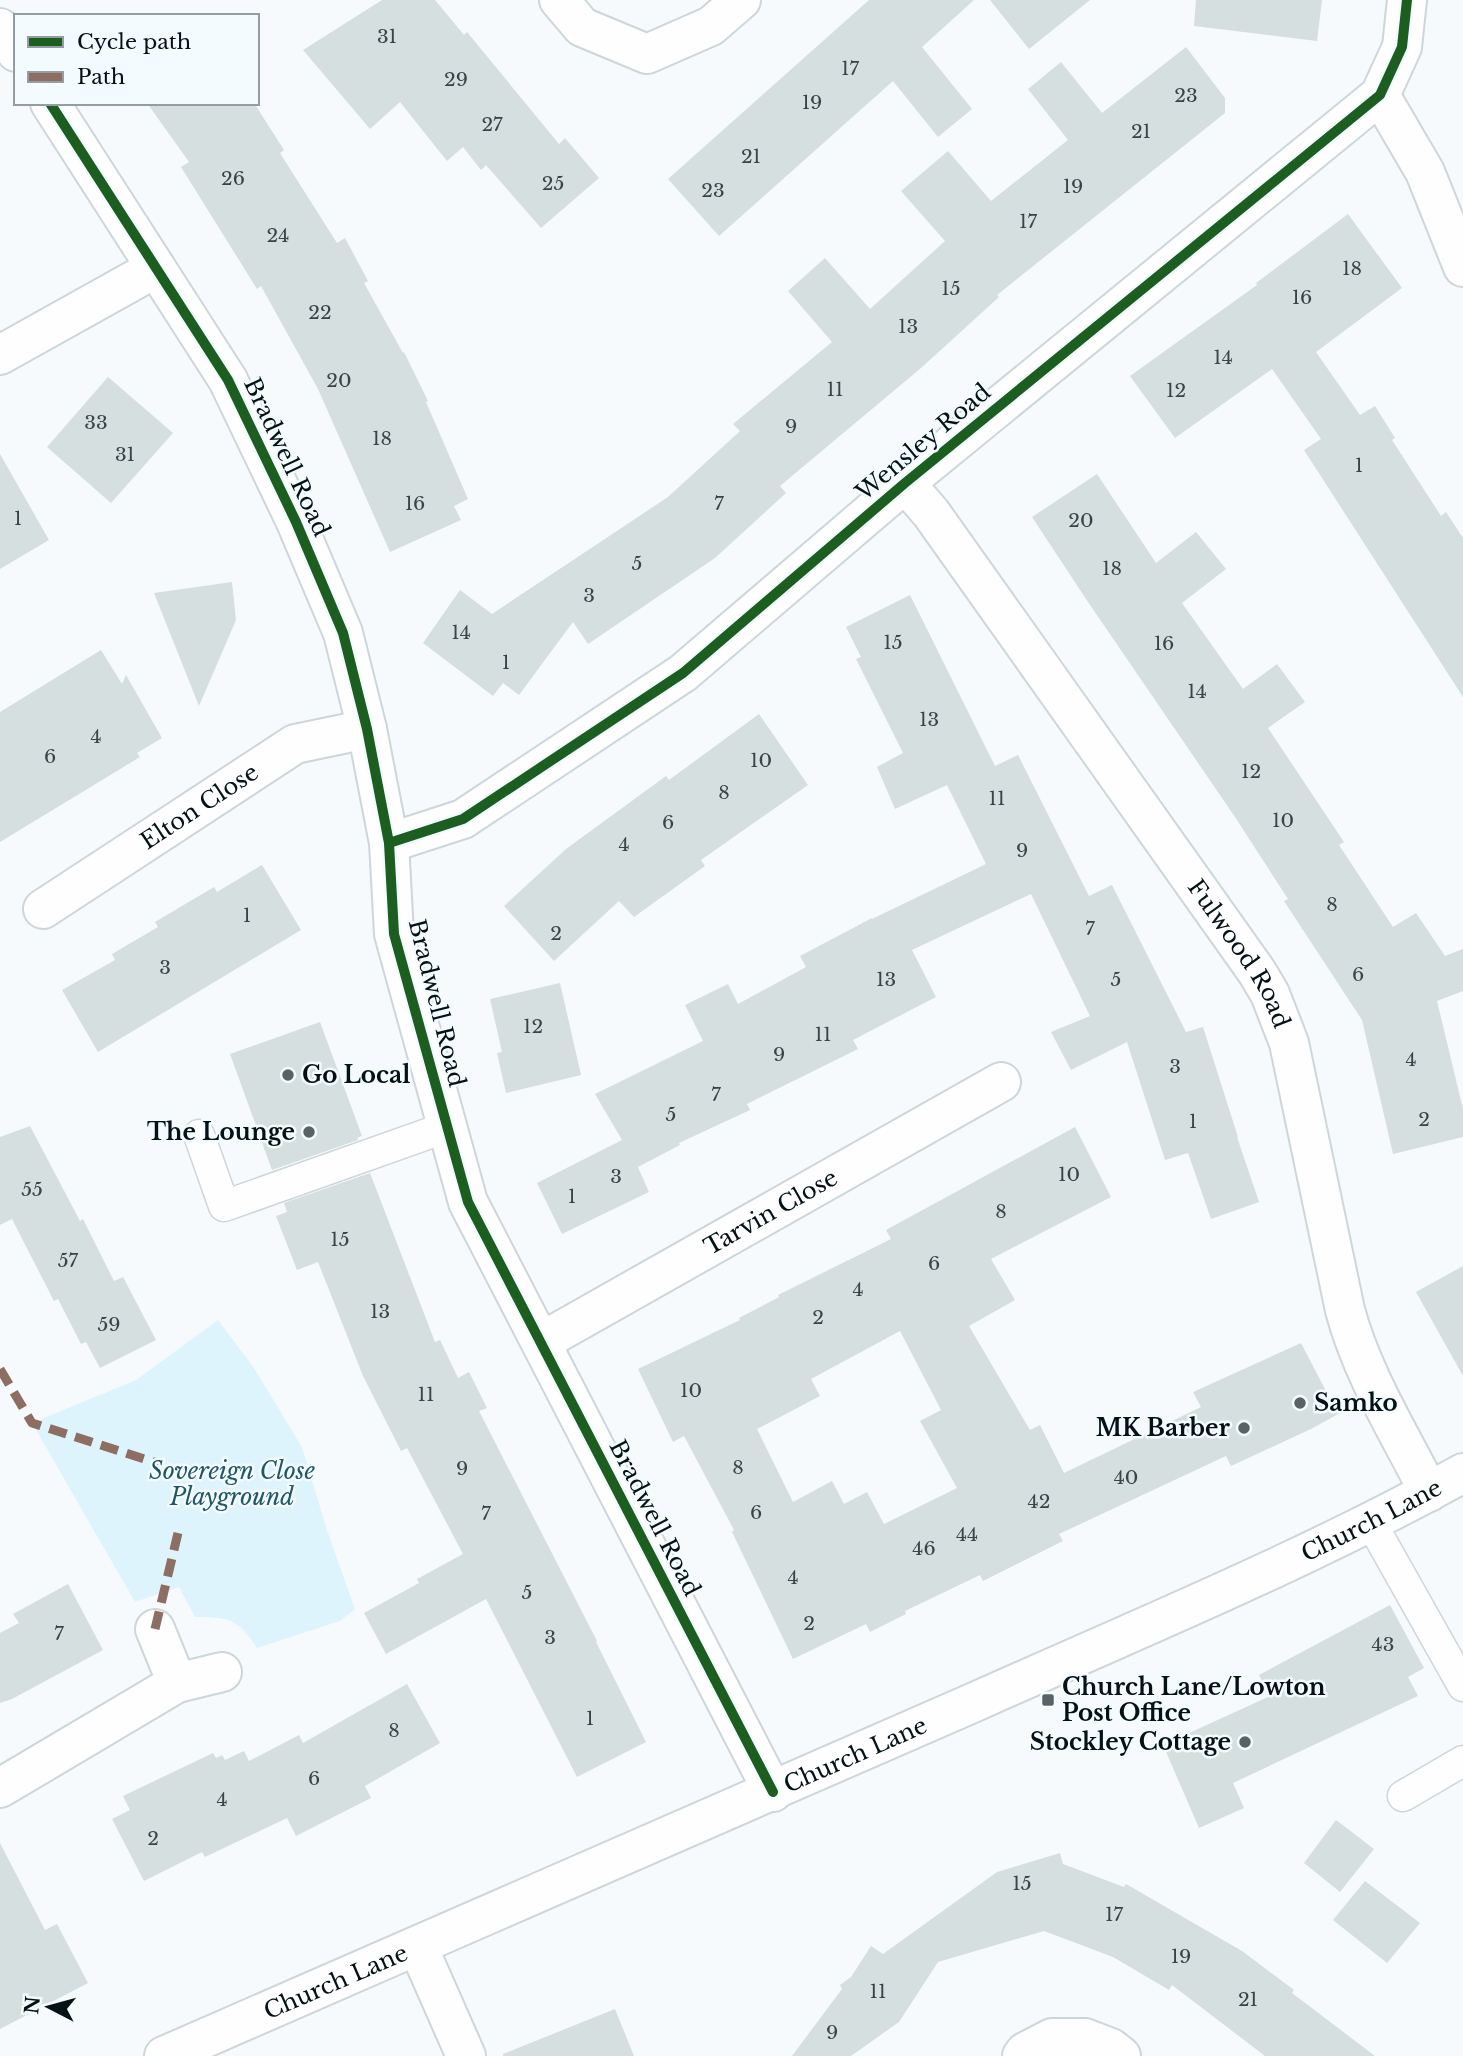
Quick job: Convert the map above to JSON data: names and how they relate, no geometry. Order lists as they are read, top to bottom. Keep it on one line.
{"streets":{"street":["Wensley Road","Bradwell Road","Elton Close","Fulwood Road","Tarvin Close","Church Lane"]},"crossings":[["Wensley Road","Bradwell Road"],["Wensley Road","Fulwood Road"],["Bradwell Road","Elton Close"],["Bradwell Road","Tarvin Close"],["Bradwell Road","Church Lane"],["Fulwood Road","Church Lane"]],"parks":["Sovereign Close Playground"],"places":{"other":["Go Local","The Lounge","Samko","MK Barber","Stockley Cottage"],"transit":["Church Lane/Lowton Post Office"]},"house_numbers":["31","17","29","23","19","27","21","21","26","25","19","23","17","24","18","15","16","22","13","14","20","11","12","33","9","18","31","1","16","7","1","20","5","18","3","14","15","16","1","14","13","4","6","10","12","8","11","10","6","4","9","8","1","7","2","3","6","13","5","12","11","9","4","3","7","5","2","1","10","3","55","1","8","15","57","6","4","13","2","59","10","11","8","9","40","42","6","7","44","46","4","5","2","7","3","43","1","8","6","4","2","15","17","19","11","21","9"],"legend":["Cycle path","Path"],"north":"left"}
